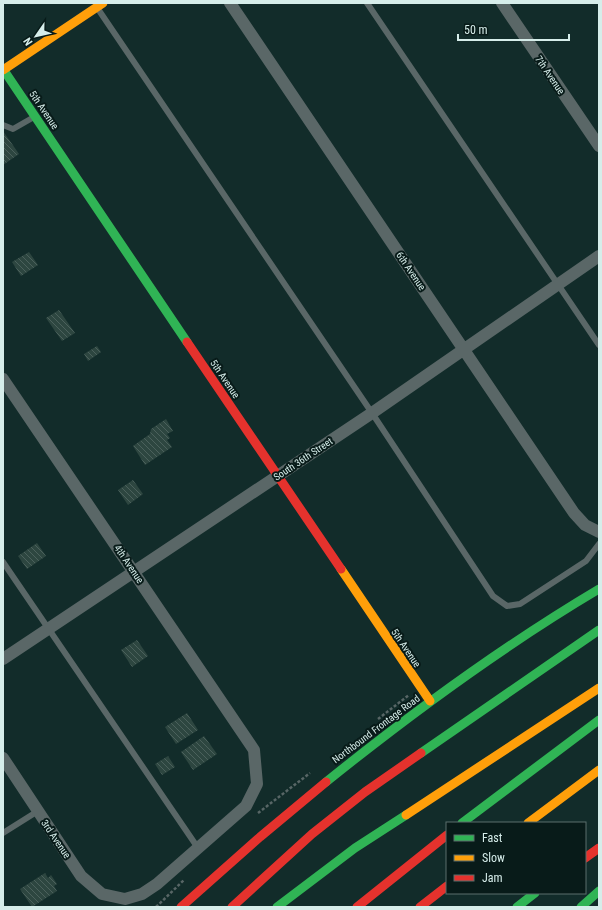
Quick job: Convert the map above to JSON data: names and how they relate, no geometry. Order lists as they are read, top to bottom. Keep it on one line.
{"streets":{"main road":["5th Avenue","Northbound Frontage Road"],"street":["7th Avenue","6th Avenue","South 36th Street","4th Avenue","3rd Avenue"]},"crossings":[["5th Avenue","South 36th Street"],["5th Avenue","Northbound Frontage Road"],["6th Avenue","South 36th Street"],["South 36th Street","4th Avenue"]],"legend":["Fast","Slow","Jam"],"scale_bar":"50 m","north":"bottom left"}
